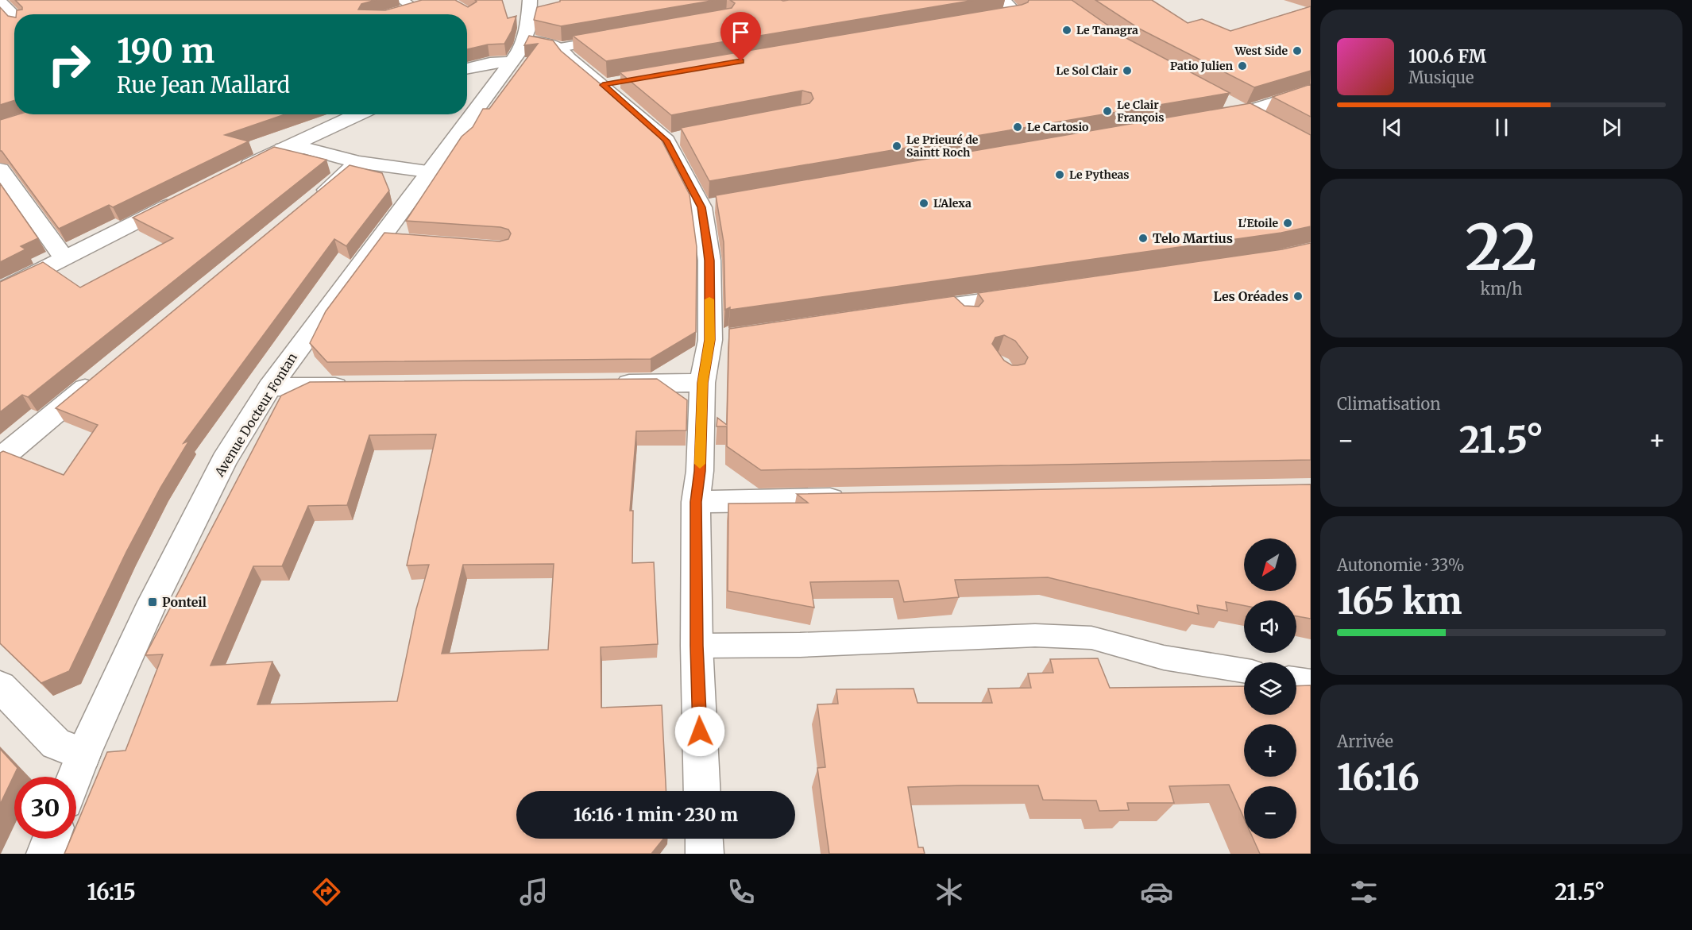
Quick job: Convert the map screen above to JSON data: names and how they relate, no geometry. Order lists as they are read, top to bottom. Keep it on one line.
{"streets":{"street":["Avenue Docteur Fontan"]},"places":{"other":["Le Tanagra","West Side","Patio Julien","Le Sol Clair","Le Clair François","Le Cartosio","Le Prieuré de Saintt Roch","Le Pytheas","L'Alexa","L'Etoile","Telo Martius","Les Oréades"],"transit":["Ponteil"]},"north":"bottom left","page":{"turn":["190 m","Rue Jean Mallard"],"song":["100.6 FM","Musique"],"tile":[["22","km/h"],"Climatisation",["Autonomie · 33%","165 km"],["Arrivée","16:16"]],"heat":["−","21.5°","+"],"map_buttons":["+","−"],"limit":"30","trip":"16:16 · 1 min · 230 m","tabs":["16:15","21.5°"]}}
